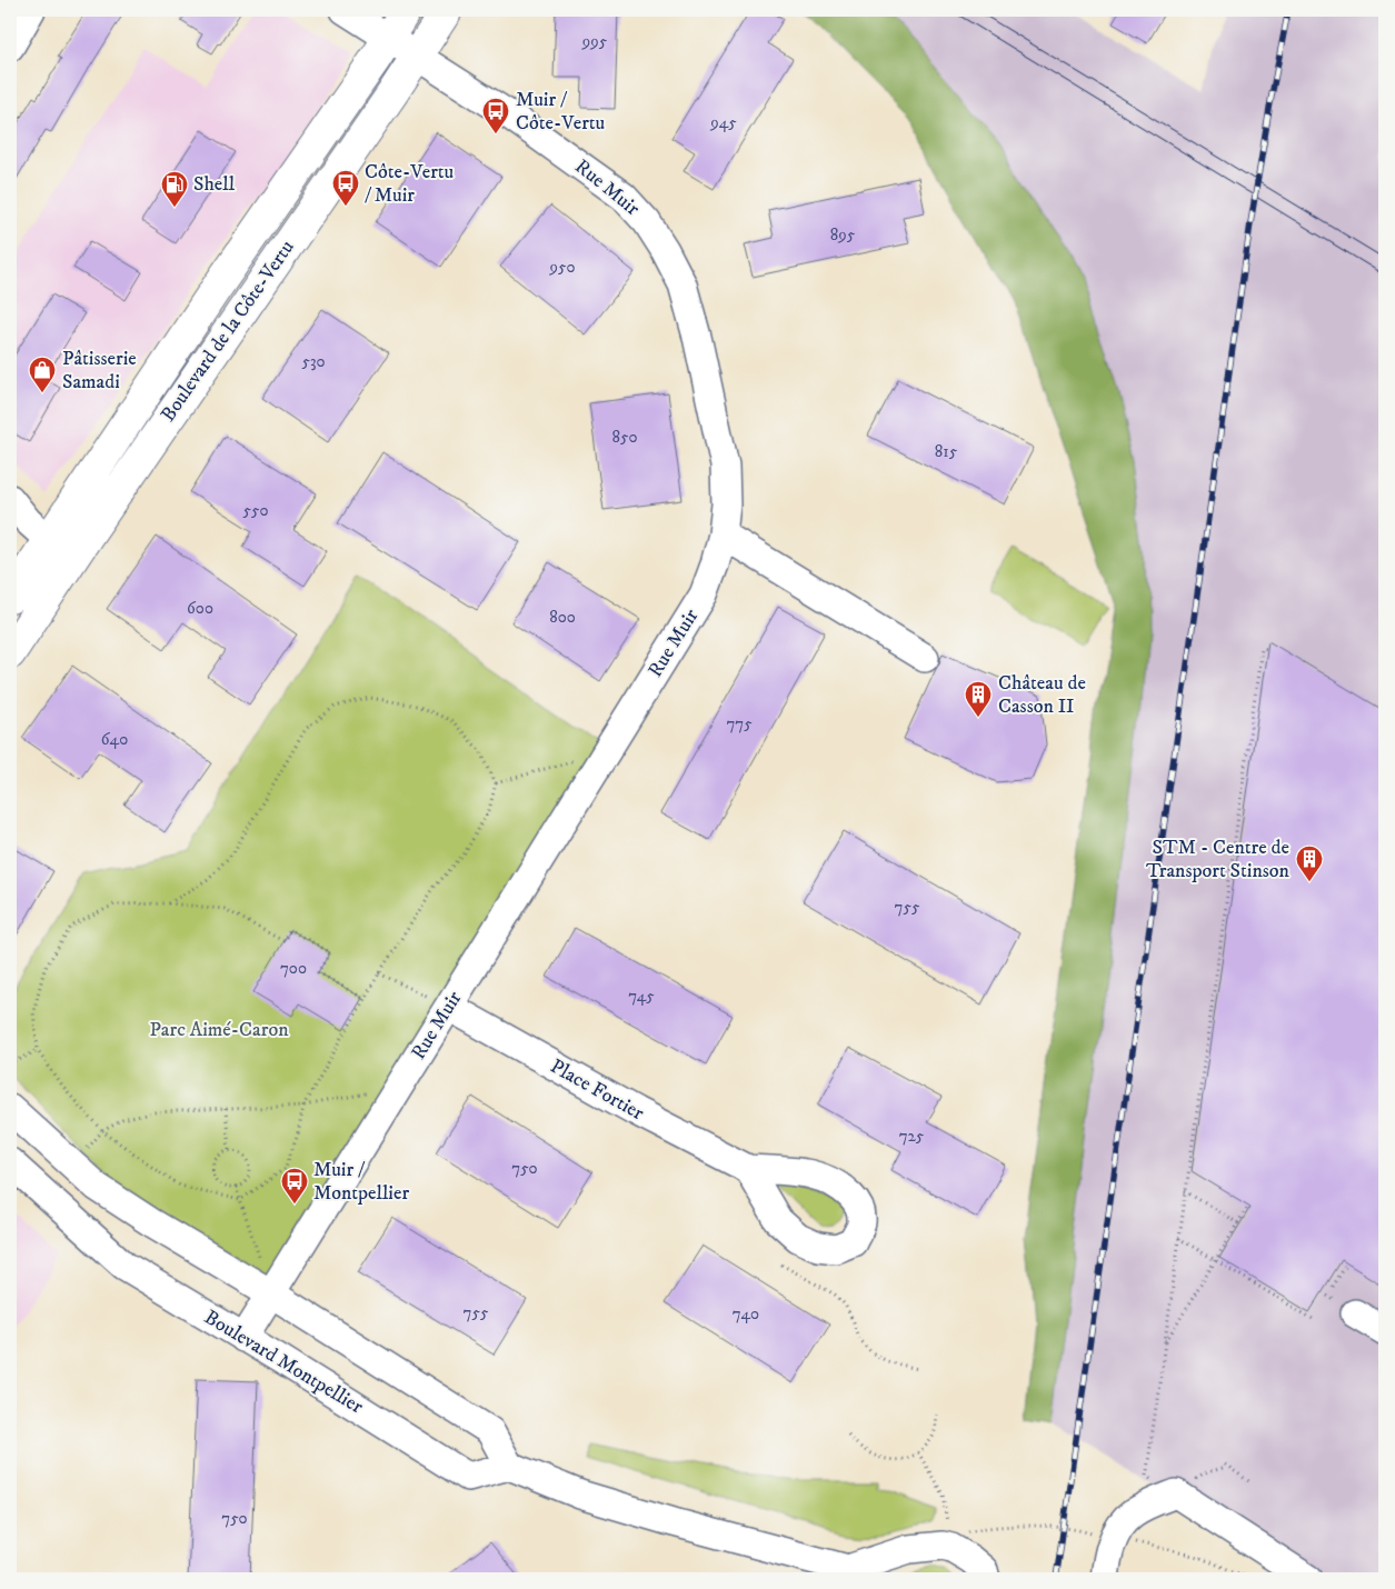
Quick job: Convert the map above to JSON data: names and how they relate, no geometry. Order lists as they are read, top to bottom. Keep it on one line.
{"streets":{"main road":["Boulevard de la Côte-Vertu"],"street":["Rue Muir","Place Fortier","Boulevard Montpellier"]},"crossings":[["Rue Muir","Boulevard de la Côte-Vertu"],["Rue Muir","Place Fortier"],["Rue Muir","Boulevard Montpellier"]],"parks":["Parc Aimé-Caron"],"places":{"bus stop":["Muir / Côte-Vertu","Côte-Vertu / Muir","Muir / Montpellier"],"fuel station":["Shell"],"shop":["Pâtisserie Samadi"],"building":["Château de Casson II","STM - Centre de Transport Stinson"]},"house_numbers":["995","945","895","950","530","850","815","550","600","800","775","640","755","700","745","725","750","755","740","750"]}
